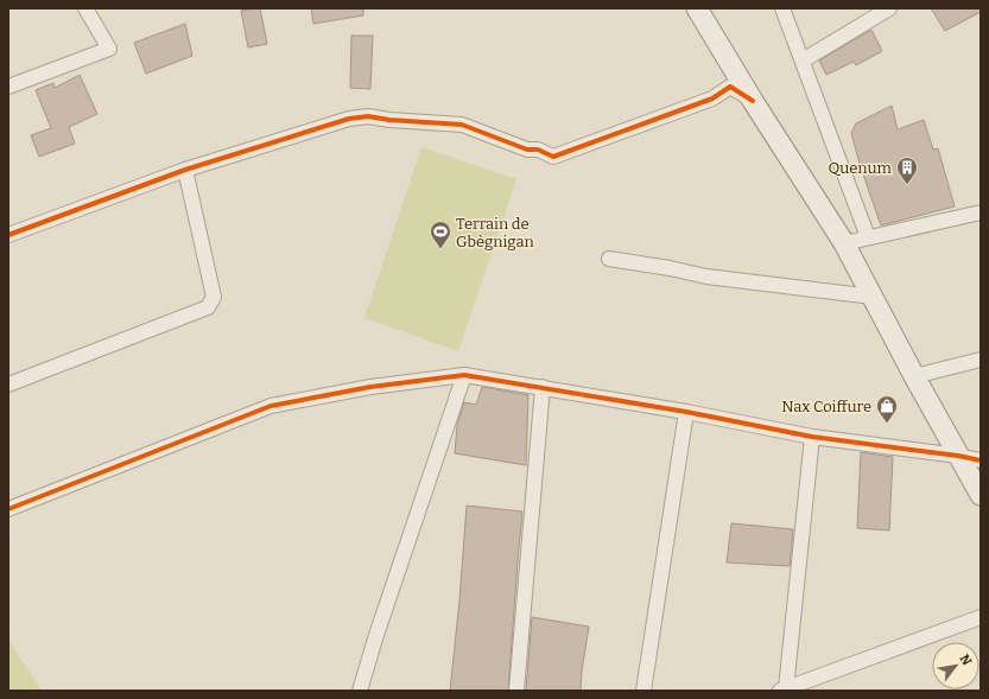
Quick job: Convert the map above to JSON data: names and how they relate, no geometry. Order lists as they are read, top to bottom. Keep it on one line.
{"places":{"building":["Quenum"],"sports":["Terrain de Gbègnigan"],"shop":["Nax Coiffure"]},"north":"top right"}
